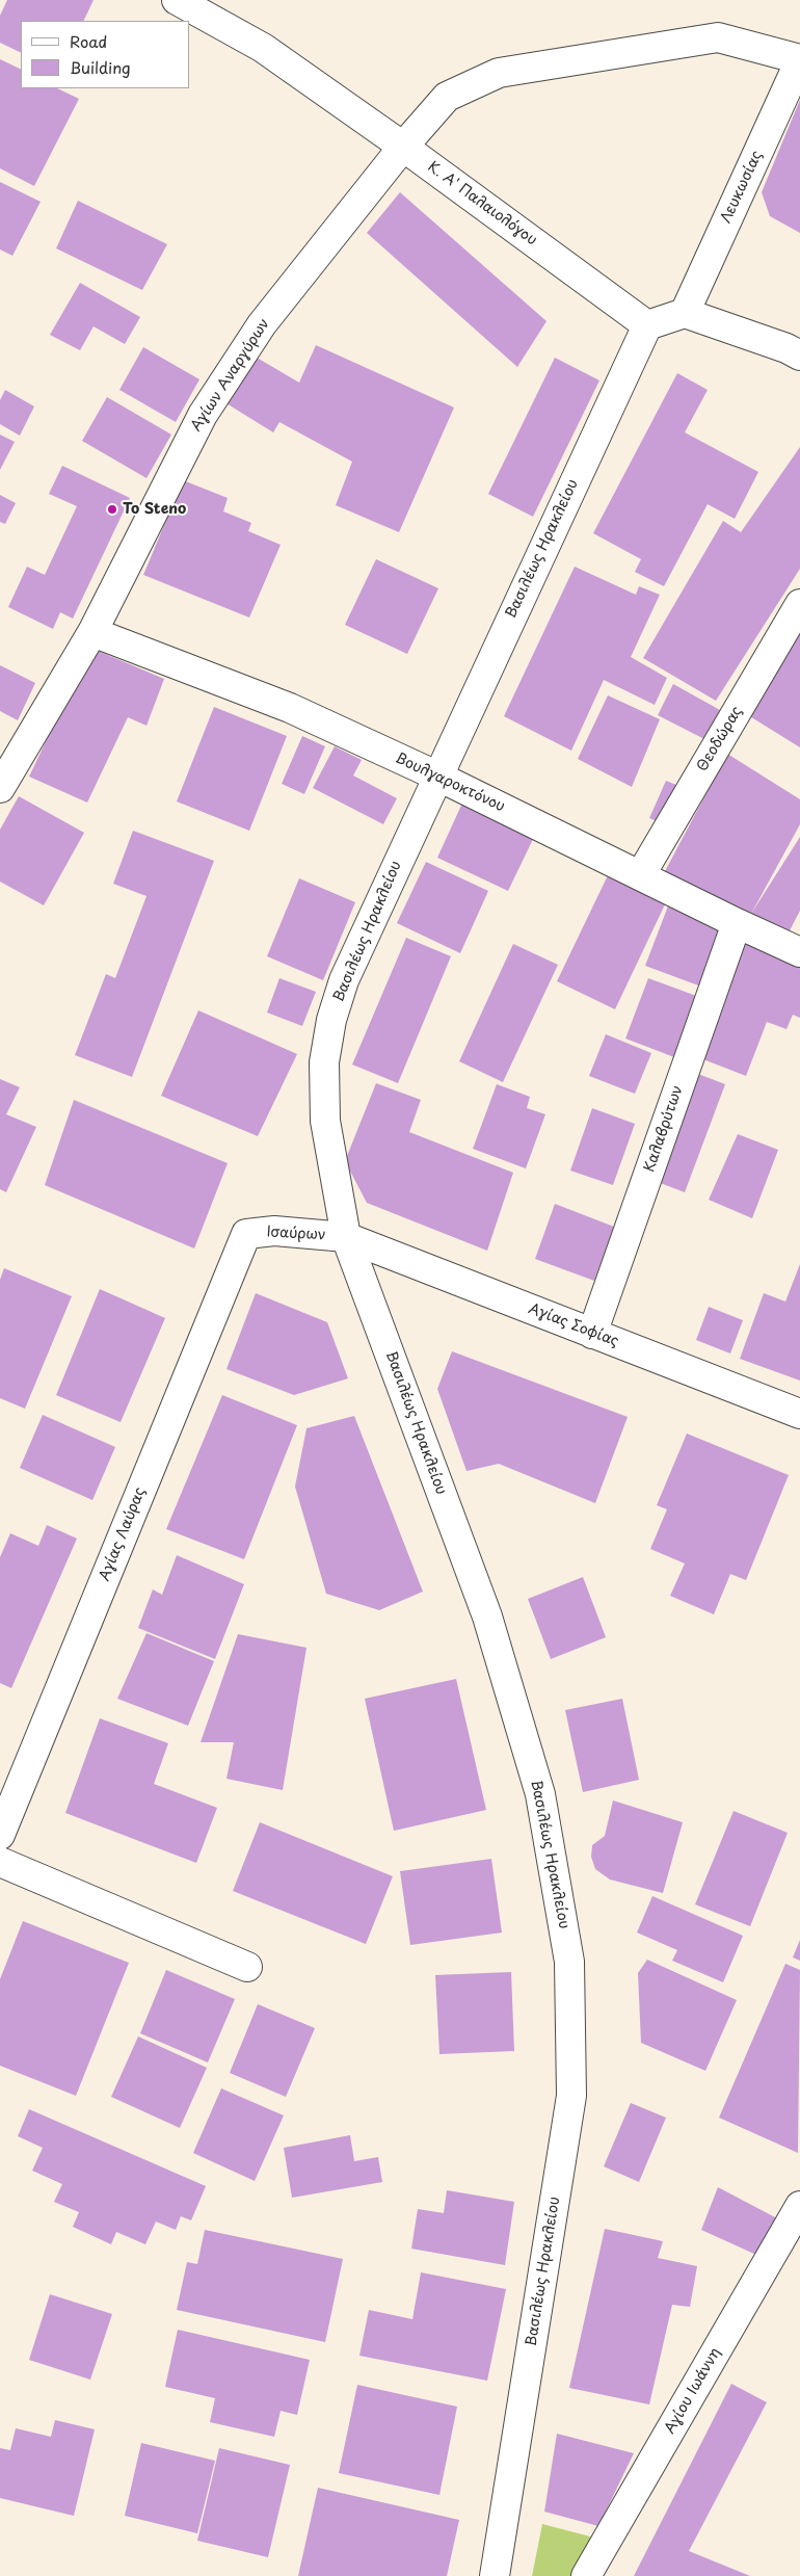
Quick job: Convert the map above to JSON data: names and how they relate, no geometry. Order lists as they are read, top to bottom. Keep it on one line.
{"streets":{"street":["Λευκωσίας","Κ. Α' Παλαιολόγου","Αγίων Αναργύρων","Βασιλέως Ηρακλείου","Θεοδώρας","Βουλγαροκτόνου","Καλαβρύτων","Ισαύρων","Αγίας Σοφίας","Αγίας Λαύρας","Αγίου Ιωάννη"]},"crossings":[["Λευκωσίας","Αγίων Αναργύρων"],["Κ. Α' Παλαιολόγου","Αγίων Αναργύρων"],["Κ. Α' Παλαιολόγου","Βασιλέως Ηρακλείου"],["Αγίων Αναργύρων","Βουλγαροκτόνου"],["Βασιλέως Ηρακλείου","Βουλγαροκτόνου"],["Βασιλέως Ηρακλείου","Ισαύρων"],["Βασιλέως Ηρακλείου","Αγίας Σοφίας"],["Θεοδώρας","Βουλγαροκτόνου"],["Βουλγαροκτόνου","Καλαβρύτων"],["Καλαβρύτων","Αγίας Σοφίας"],["Ισαύρων","Αγίας Σοφίας"],["Ισαύρων","Αγίας Λαύρας"]],"places":["To Steno"],"legend":["Road","Building"]}
